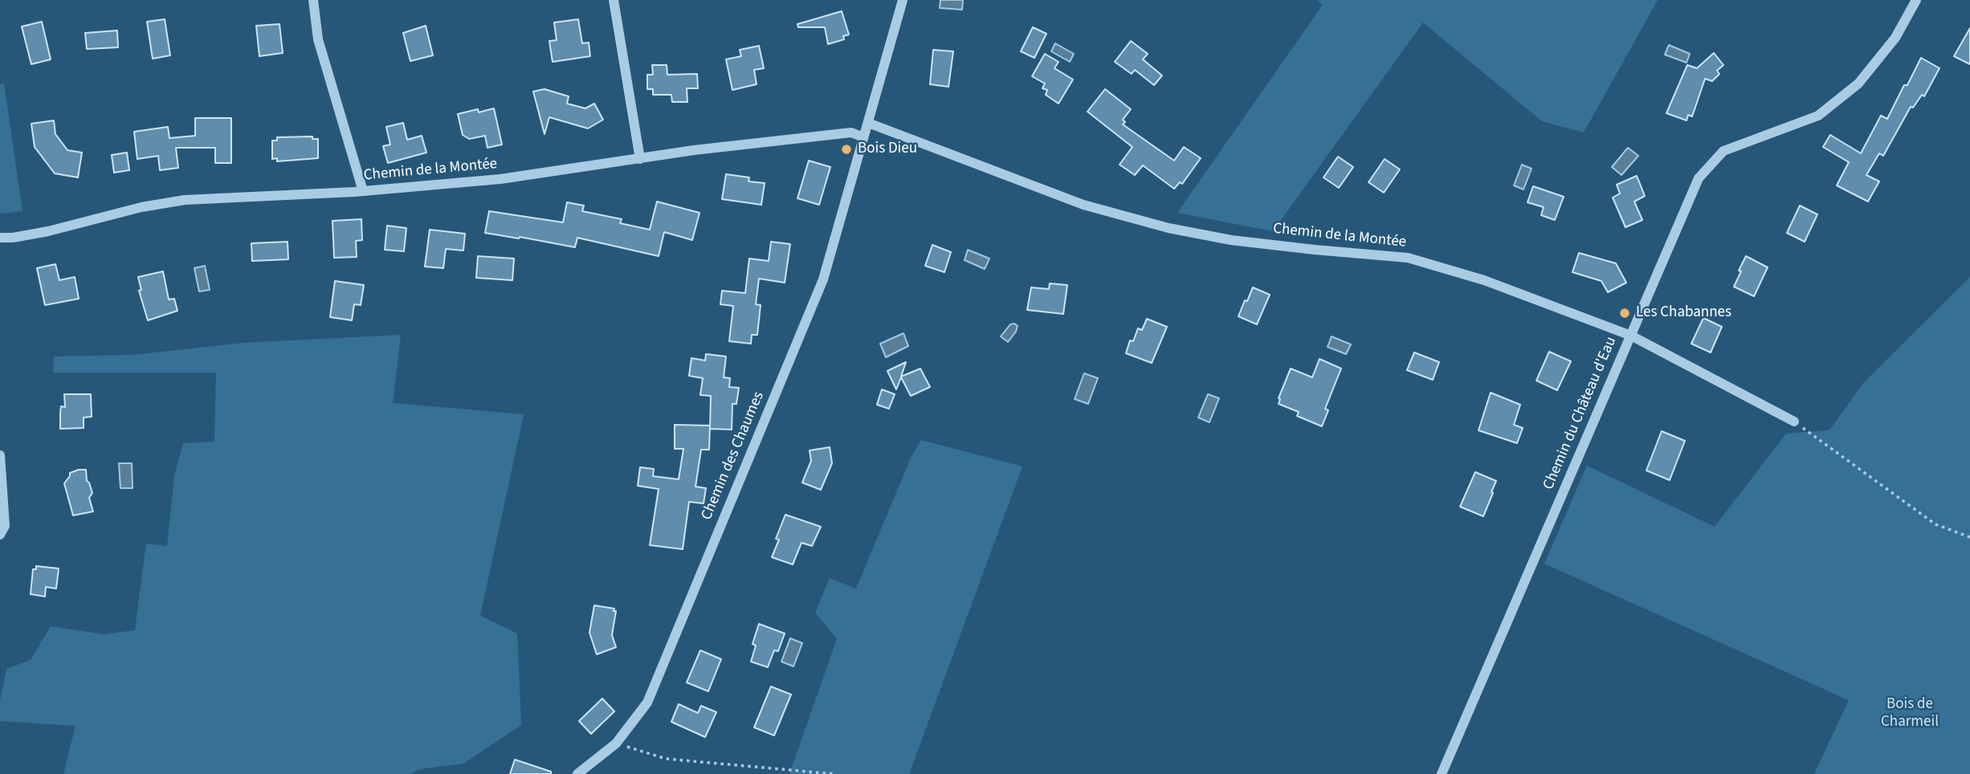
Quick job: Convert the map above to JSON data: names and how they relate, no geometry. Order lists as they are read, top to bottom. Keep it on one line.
{"streets":{"street":["Chemin de la Montée","Chemin du Château d'Eau","Chemin des Chaumes"]},"crossings":[["Chemin de la Montée","Chemin du Château d'Eau"],["Chemin de la Montée","Chemin des Chaumes"]],"parks":["Bois de Charmeil"],"places":["Bois Dieu","Les Chabannes"]}
